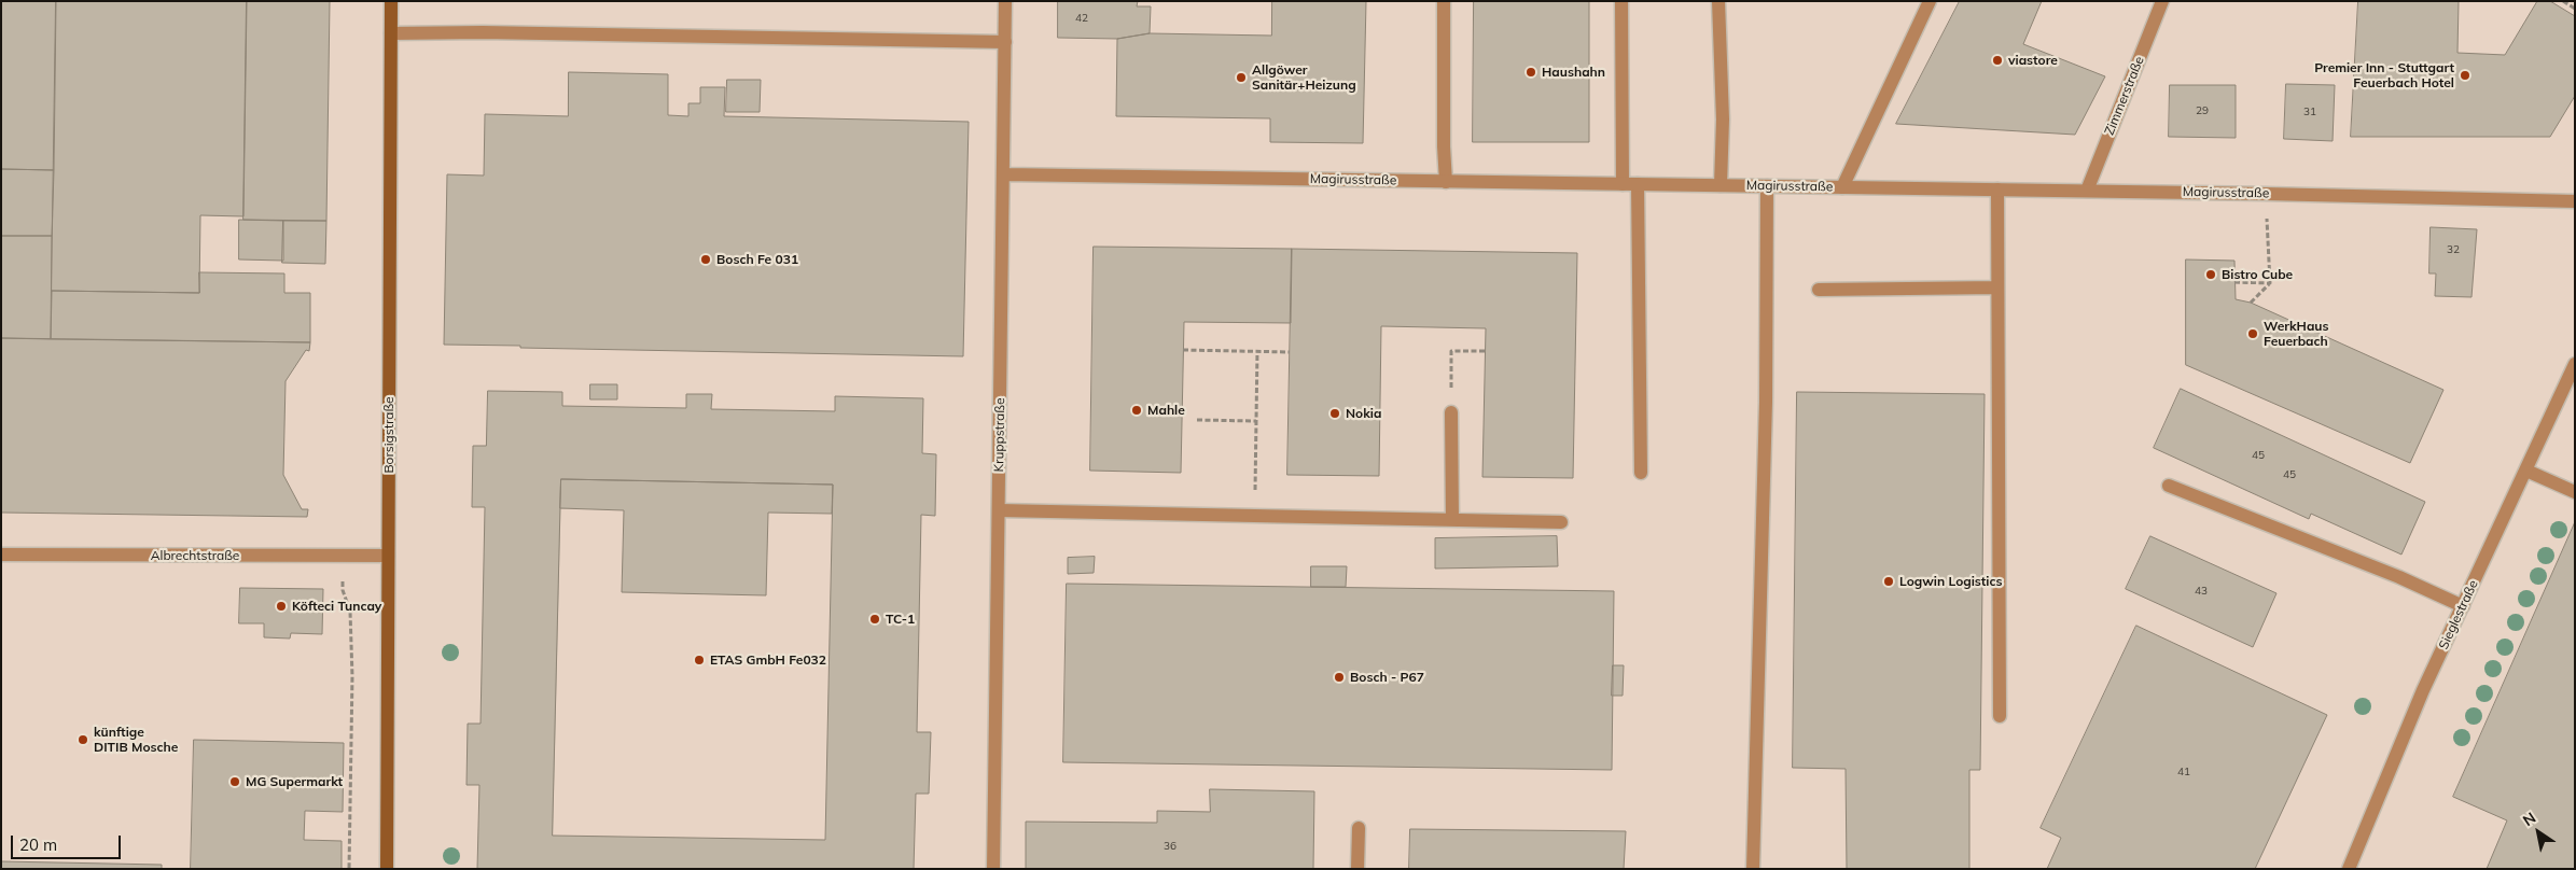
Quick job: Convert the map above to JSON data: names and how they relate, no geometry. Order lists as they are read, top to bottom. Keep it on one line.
{"streets":{"main road":["Borsigstraße"],"street":["Zimmerstraße","Magirusstraße","Kruppstraße","Albrechtstraße","Sieglestraße"]},"crossings":[["Zimmerstraße","Magirusstraße"],["Magirusstraße","Kruppstraße"],["Borsigstraße","Albrechtstraße"]],"places":["viastore","Haushahn","Premier Inn - Stuttgart Feuerbach Hotel","Allgöwer Sanitär+Heizung","Bosch Fe 031","Bistro Cube","WerkHaus Feuerbach","Mahle","Nokia","Logwin Logistics","Köfteci Tuncay","TC-1","ETAS GmbH Fe032","Bosch - P67","künftige DITIB Mosche","MG Supermarkt"],"house_numbers":["42","29","31","32","45","45","43","41","36"],"scale_bar":"20 m","north":"top left"}
